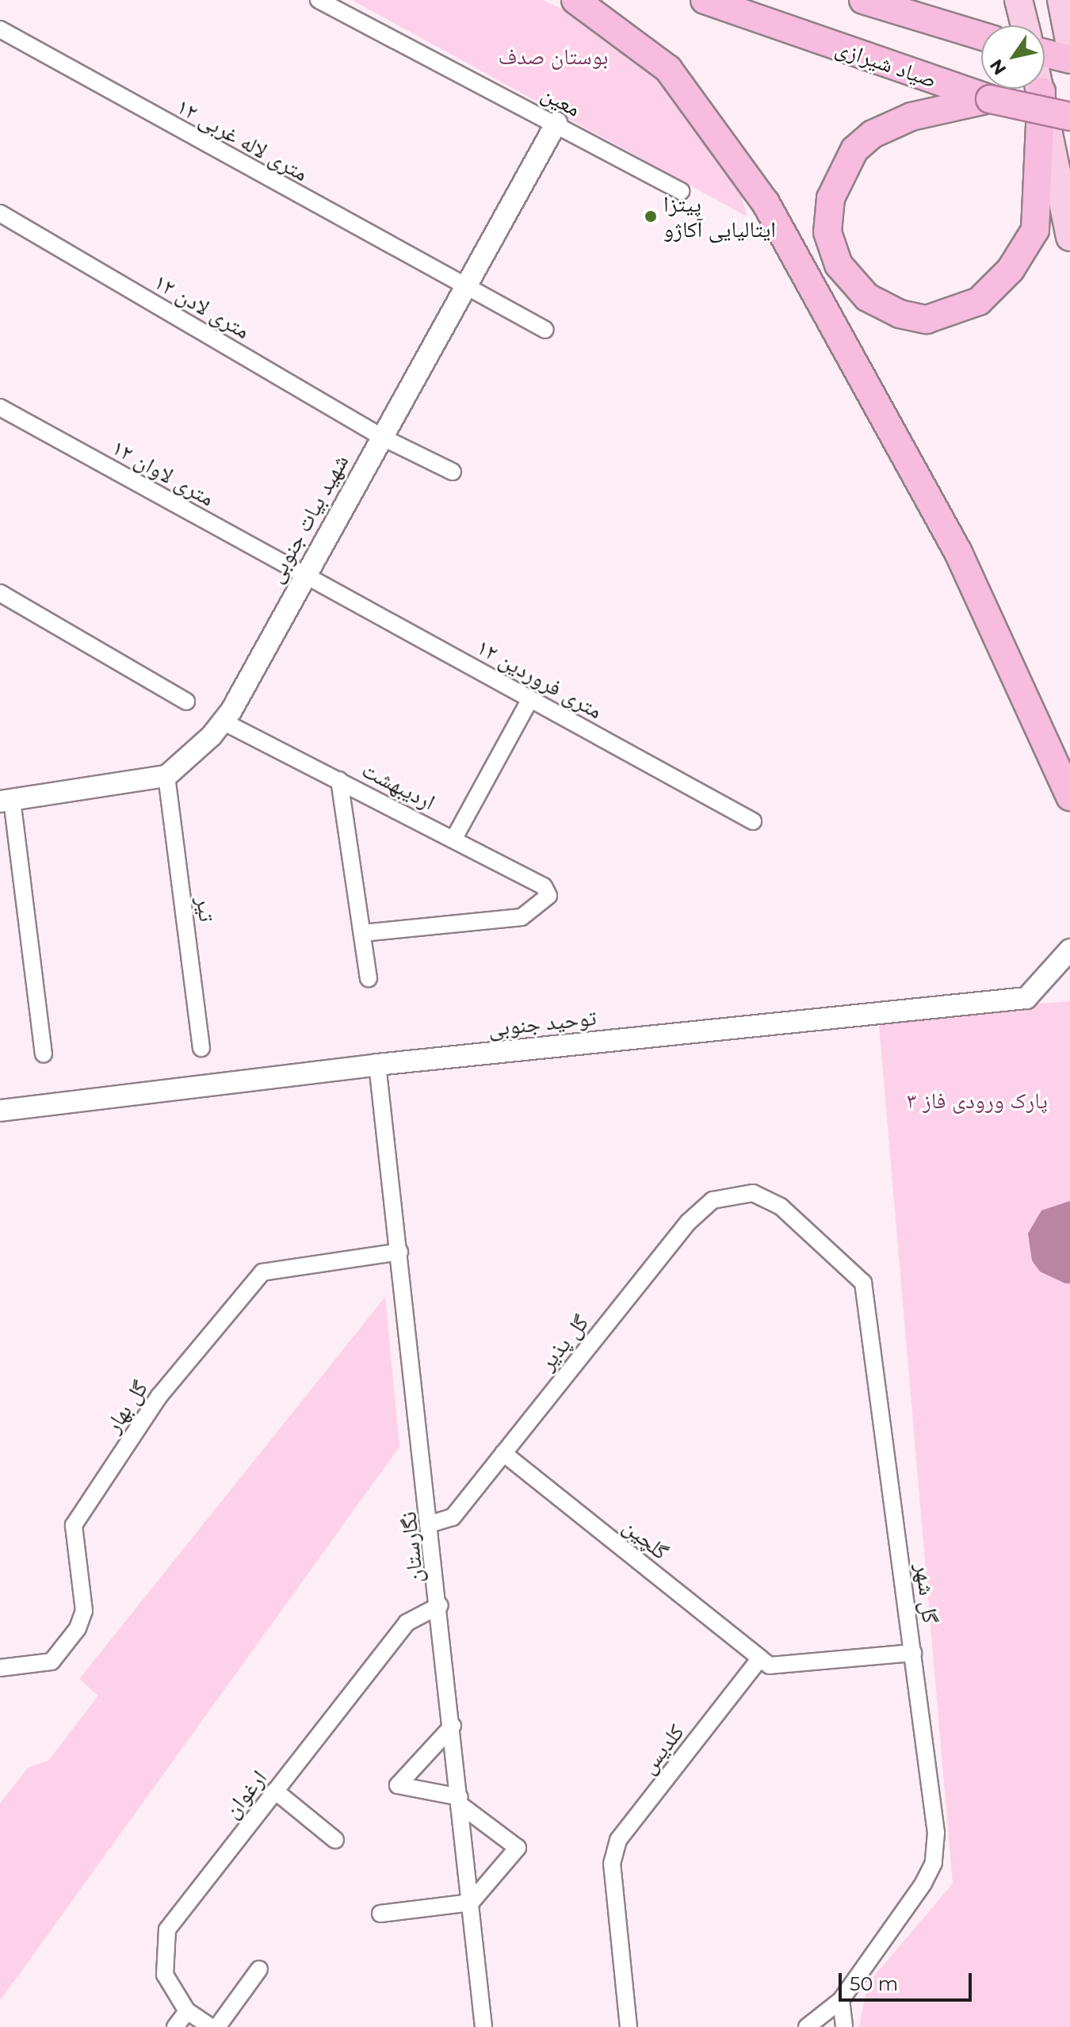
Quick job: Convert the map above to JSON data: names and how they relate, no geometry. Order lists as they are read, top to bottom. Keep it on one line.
{"streets":{"highway":["صیاد شیرازی"],"street":["معین","۱۲ متری لاله غربی","۱۲ متری لادن","۱۲ متری لاوان","شهید بیات جنوبی","۱۲ متری فروردین","اردیبهشت","تیر","توحید جنوبی","گل پذیر","گل بهار","گلچین","نگارستان","گل شهر","کلدیس","ارغوان"]},"crossings":[["معین","شهید بیات جنوبی"],["۱۲ متری لاله غربی","شهید بیات جنوبی"],["۱۲ متری لادن","شهید بیات جنوبی"],["۱۲ متری لاوان","شهید بیات جنوبی"],["۱۲ متری لاوان","۱۲ متری فروردین"],["شهید بیات جنوبی","۱۲ متری فروردین"],["شهید بیات جنوبی","اردیبهشت"],["شهید بیات جنوبی","تیر"],["توحید جنوبی","نگارستان"],["گل پذیر","گلچین"],["گل پذیر","نگارستان"],["گل پذیر","گل شهر"],["گل بهار","نگارستان"],["گلچین","کلدیس"],["نگارستان","ارغوان"]],"parks":["بوستان صدف","پارک ورودی فاز ۳"],"places":["پیتزا ایتالیایی آکاژو"],"scale_bar":"50 m","north":"bottom left"}
